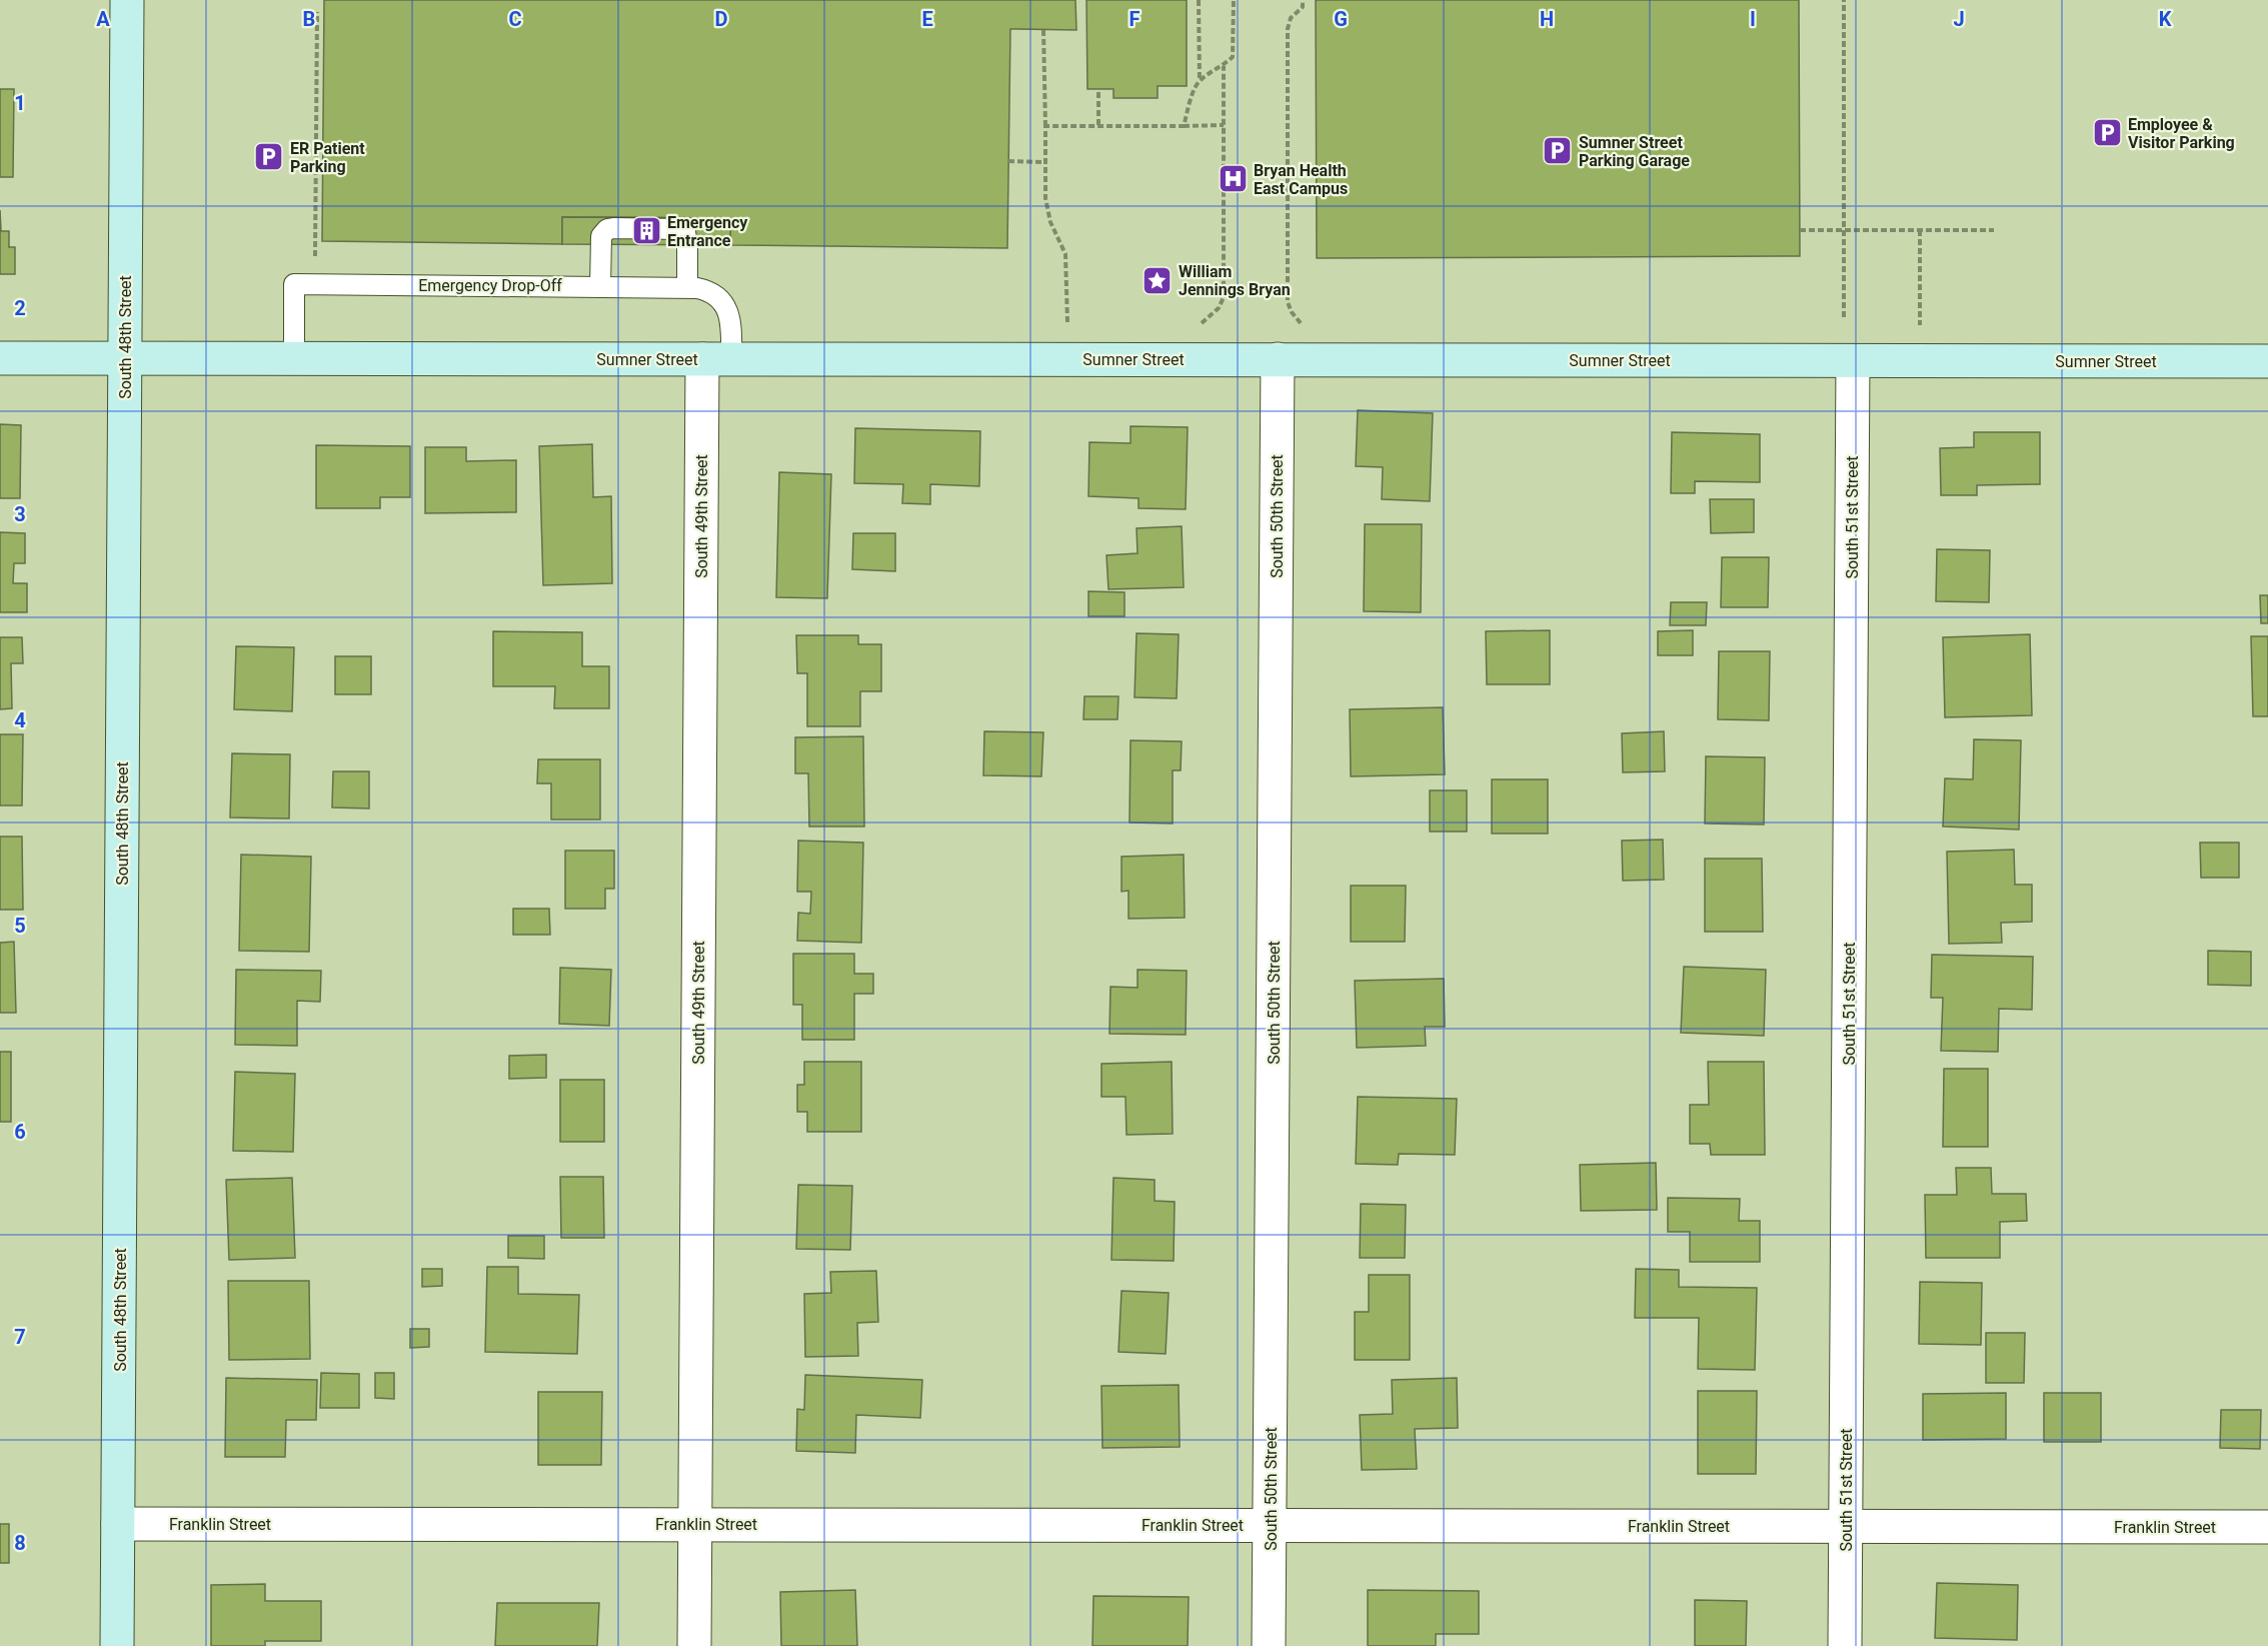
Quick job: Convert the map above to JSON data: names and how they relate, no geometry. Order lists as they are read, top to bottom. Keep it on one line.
{"streets":{"street":["South 48th Street","Sumner Street","South 49th Street","South 50th Street","South 51st Street","Franklin Street"],"lane":["Emergency Drop-Off"]},"crossings":[["Emergency Drop-Off","Sumner Street"],["Emergency Drop-Off","South 49th Street"],["South 48th Street","Sumner Street"],["South 48th Street","Franklin Street"],["Sumner Street","South 49th Street"],["Sumner Street","South 50th Street"],["Sumner Street","South 51st Street"],["South 49th Street","Franklin Street"],["South 50th Street","Franklin Street"],["South 51st Street","Franklin Street"]],"places":{"parking":["Employee & Visitor Parking","Sumner Street Parking Garage","ER Patient Parking"],"hospital":["Bryan Health East Campus"],"building":["Emergency Entrance"],"place":["William Jennings Bryan"]},"grid":{"columns":["A","B","C","D","E","F","G","H","I","J","K"],"rows":["1","2","3","4","5","6","7","8"]}}
